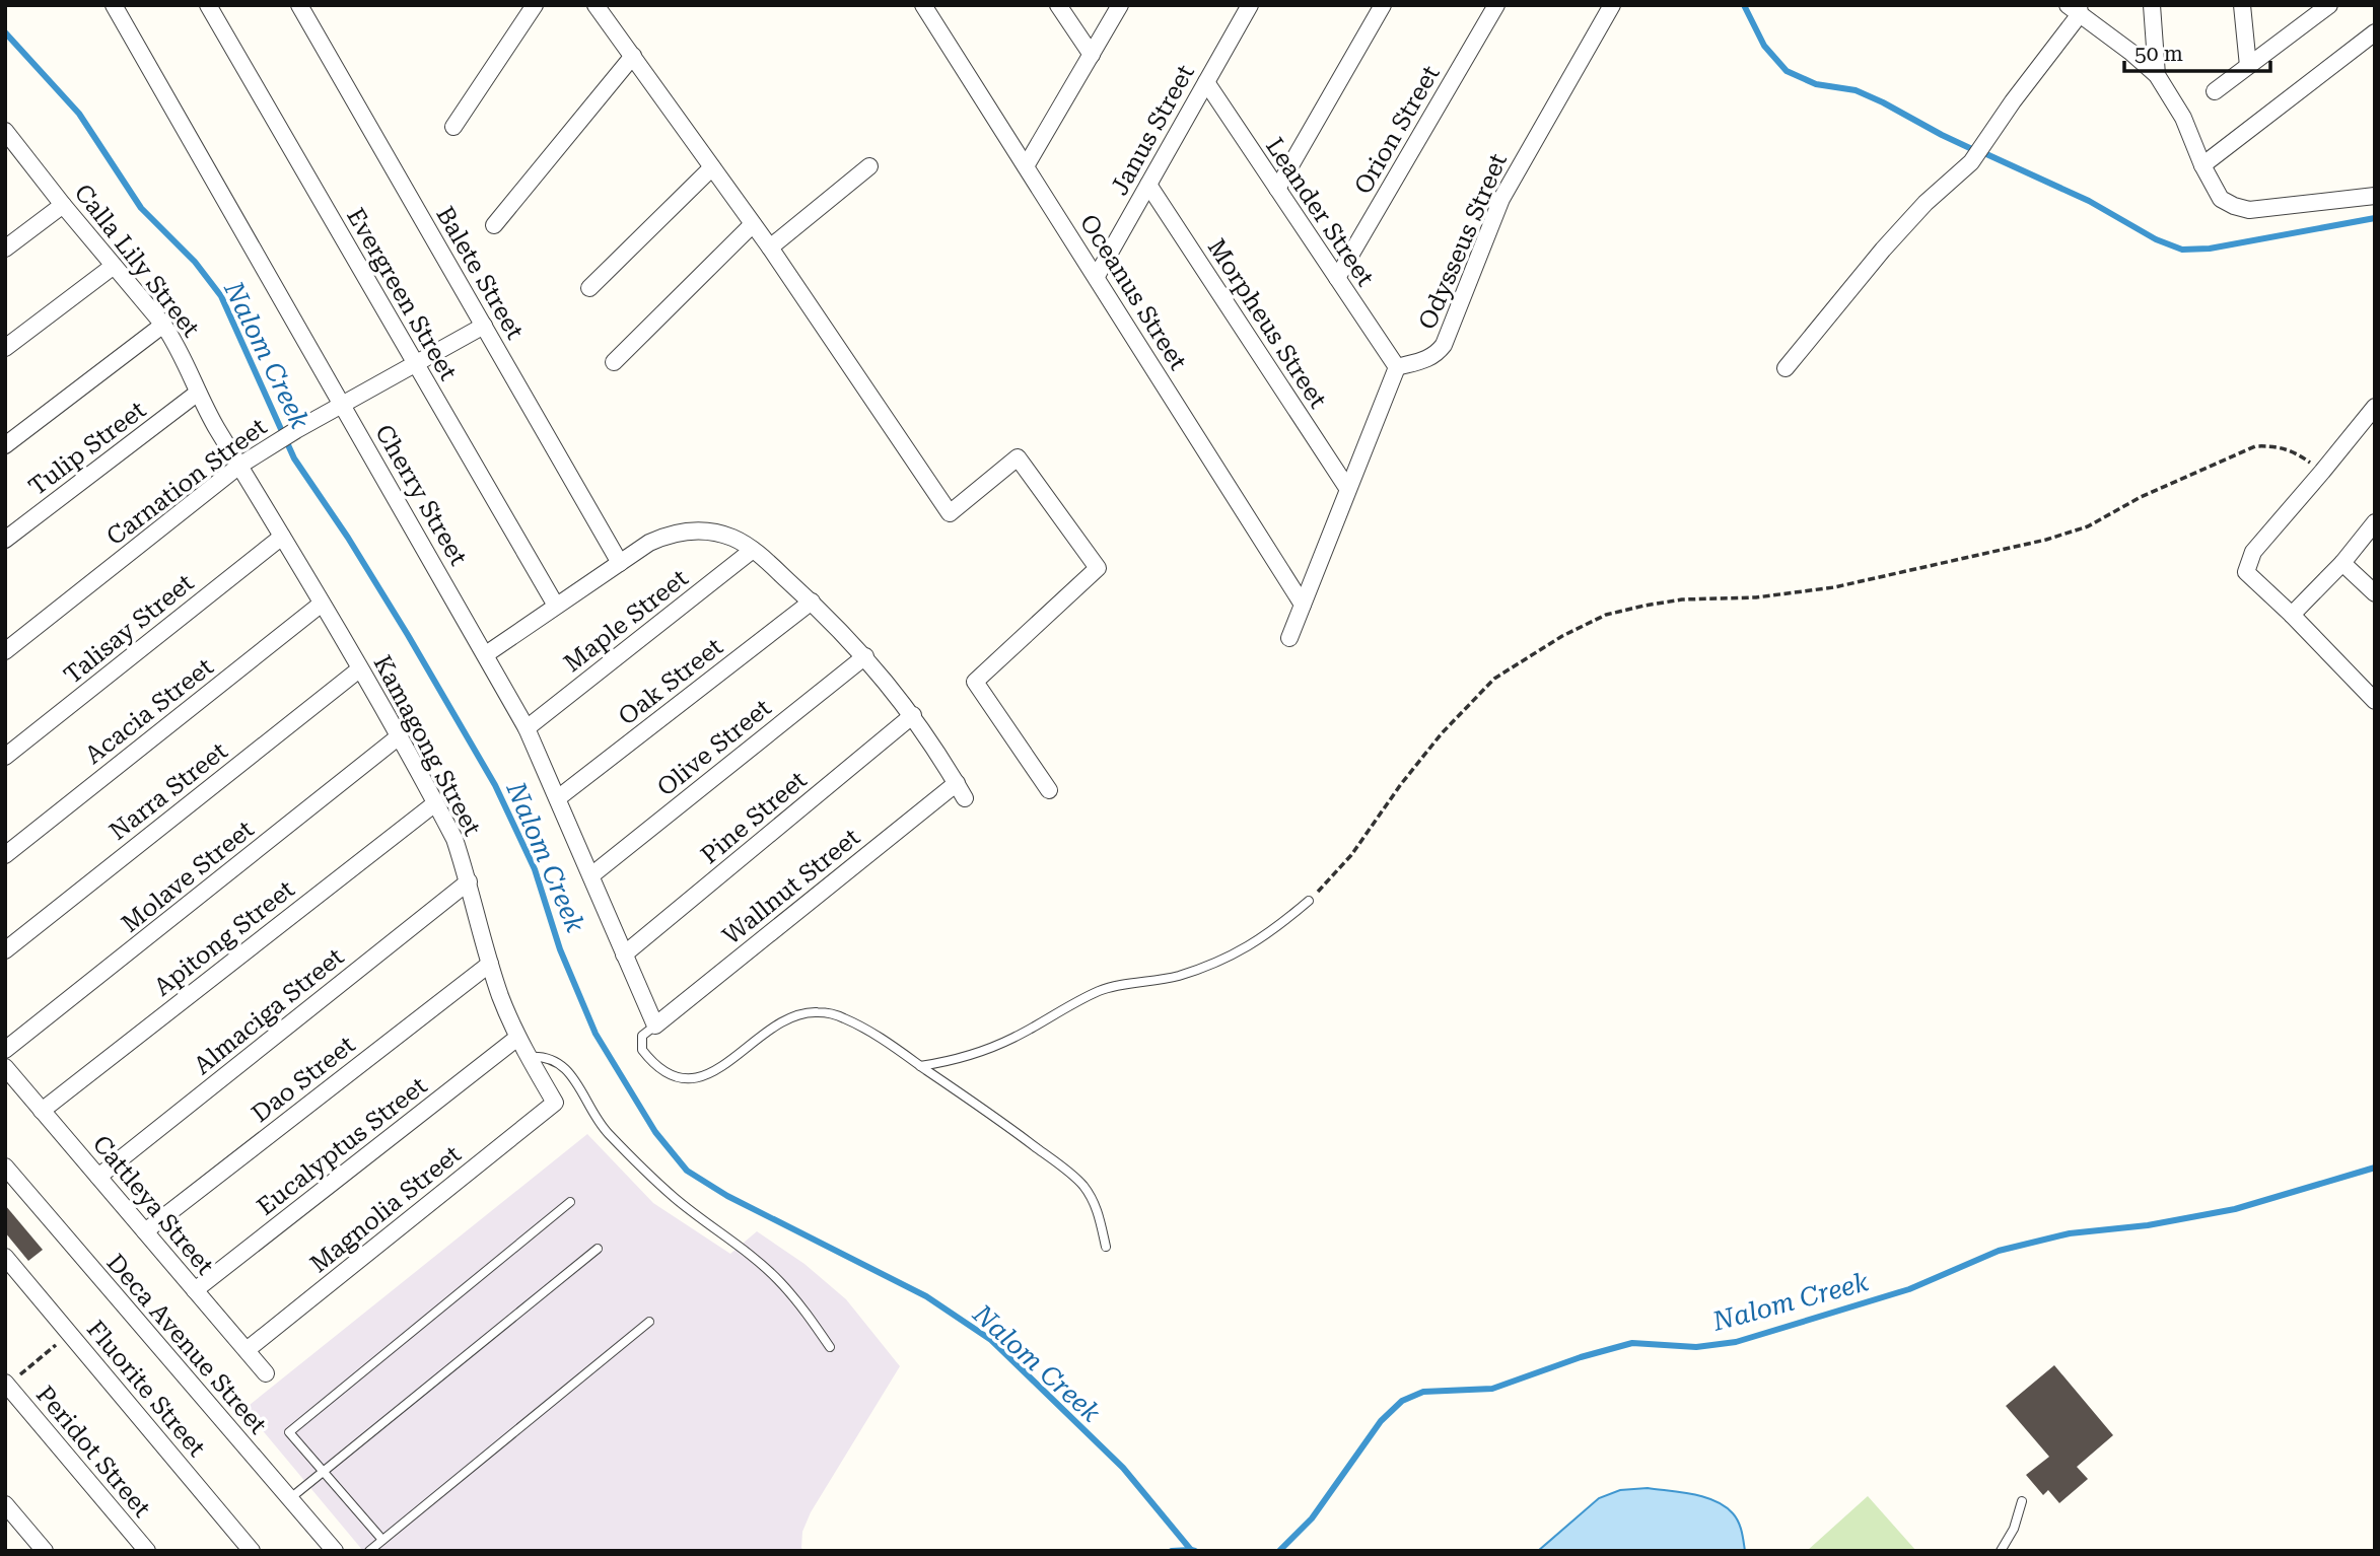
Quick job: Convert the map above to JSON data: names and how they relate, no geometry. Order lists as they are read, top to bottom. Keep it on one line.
{"streets":{"street":["Janus Street","Orion Street","Leander Street","Odysseus Street","Calla Lily Street","Balete Street","Oceanus Street","Evergreen Street","Morpheus Street","Tulip Street","Carnation Street","Cherry Street","Maple Street","Talisay Street","Oak Street","Acacia Street","Kamagong Street","Olive Street","Narra Street","Pine Street","Molave Street","Wallnut Street","Apitong Street","Almaciga Street","Dao Street","Eucalyptus Street","Cattleya Street","Magnolia Street","Deca Avenue Street","Fluorite Street","Peridot Street"]},"crossings":[["Janus Street","Leander Street"],["Janus Street","Oceanus Street"],["Janus Street","Morpheus Street"],["Orion Street","Leander Street"],["Leander Street","Odysseus Street"],["Calla Lily Street","Tulip Street"],["Calla Lily Street","Carnation Street"],["Calla Lily Street","Kamagong Street"],["Balete Street","Carnation Street"],["Evergreen Street","Carnation Street"],["Carnation Street","Cherry Street"],["Carnation Street","Kamagong Street"],["Cherry Street","Maple Street"],["Cherry Street","Oak Street"],["Cherry Street","Olive Street"],["Cherry Street","Pine Street"],["Cherry Street","Wallnut Street"],["Talisay Street","Kamagong Street"],["Acacia Street","Kamagong Street"],["Kamagong Street","Narra Street"],["Kamagong Street","Molave Street"],["Kamagong Street","Apitong Street"],["Kamagong Street","Almaciga Street"],["Kamagong Street","Dao Street"],["Kamagong Street","Eucalyptus Street"],["Kamagong Street","Magnolia Street"],["Pine Street","Wallnut Street"],["Apitong Street","Cattleya Street"],["Almaciga Street","Cattleya Street"],["Dao Street","Cattleya Street"],["Eucalyptus Street","Cattleya Street"],["Cattleya Street","Magnolia Street"]],"water":["Nalom Creek"],"scale_bar":"50 m"}
